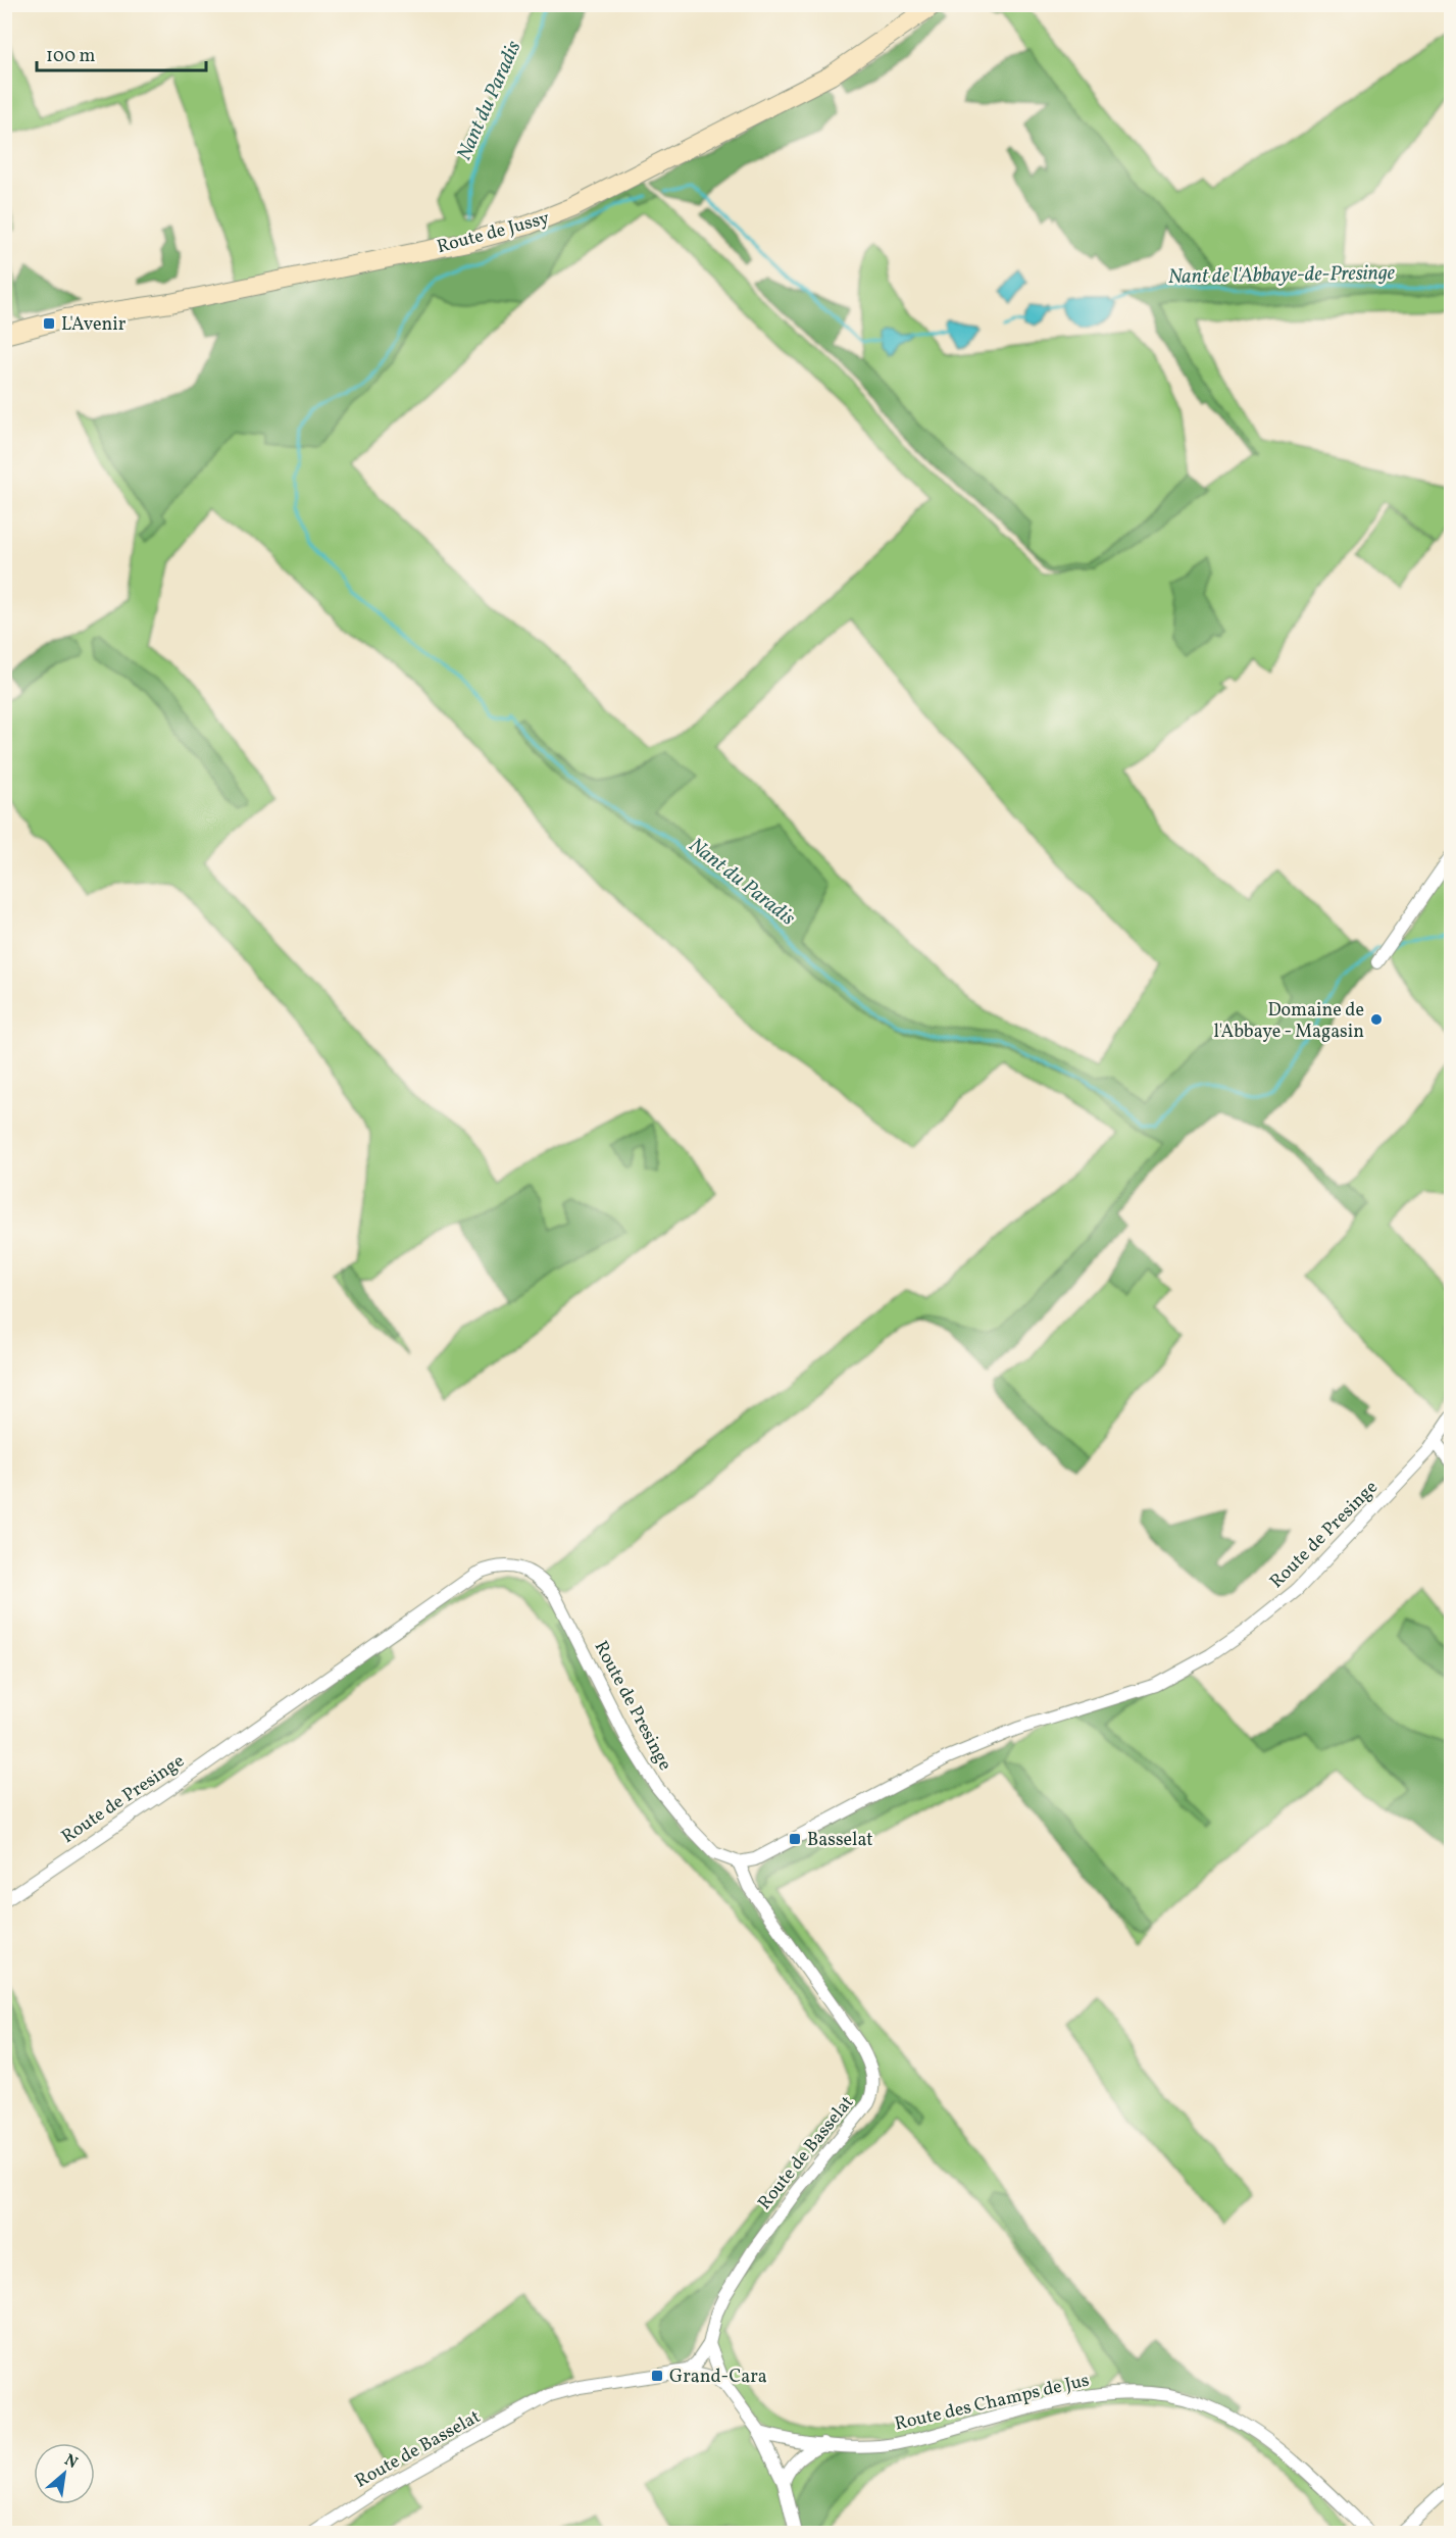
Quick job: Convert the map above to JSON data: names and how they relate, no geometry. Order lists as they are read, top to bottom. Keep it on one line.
{"streets":{"main road":["Route de Jussy"],"street":["Route de Presinge","Route de Basselat","Route des Champs de Jus"]},"crossings":[["Route de Presinge","Route de Basselat"]],"water":["Nant du Paradis","Nant de l'Abbaye-de-Presinge"],"places":{"transit":["L'Avenir","Basselat","Grand-Cara"],"other":["Domaine de l'Abbaye - Magasin"]},"scale_bar":"100 m","north":"top right"}
